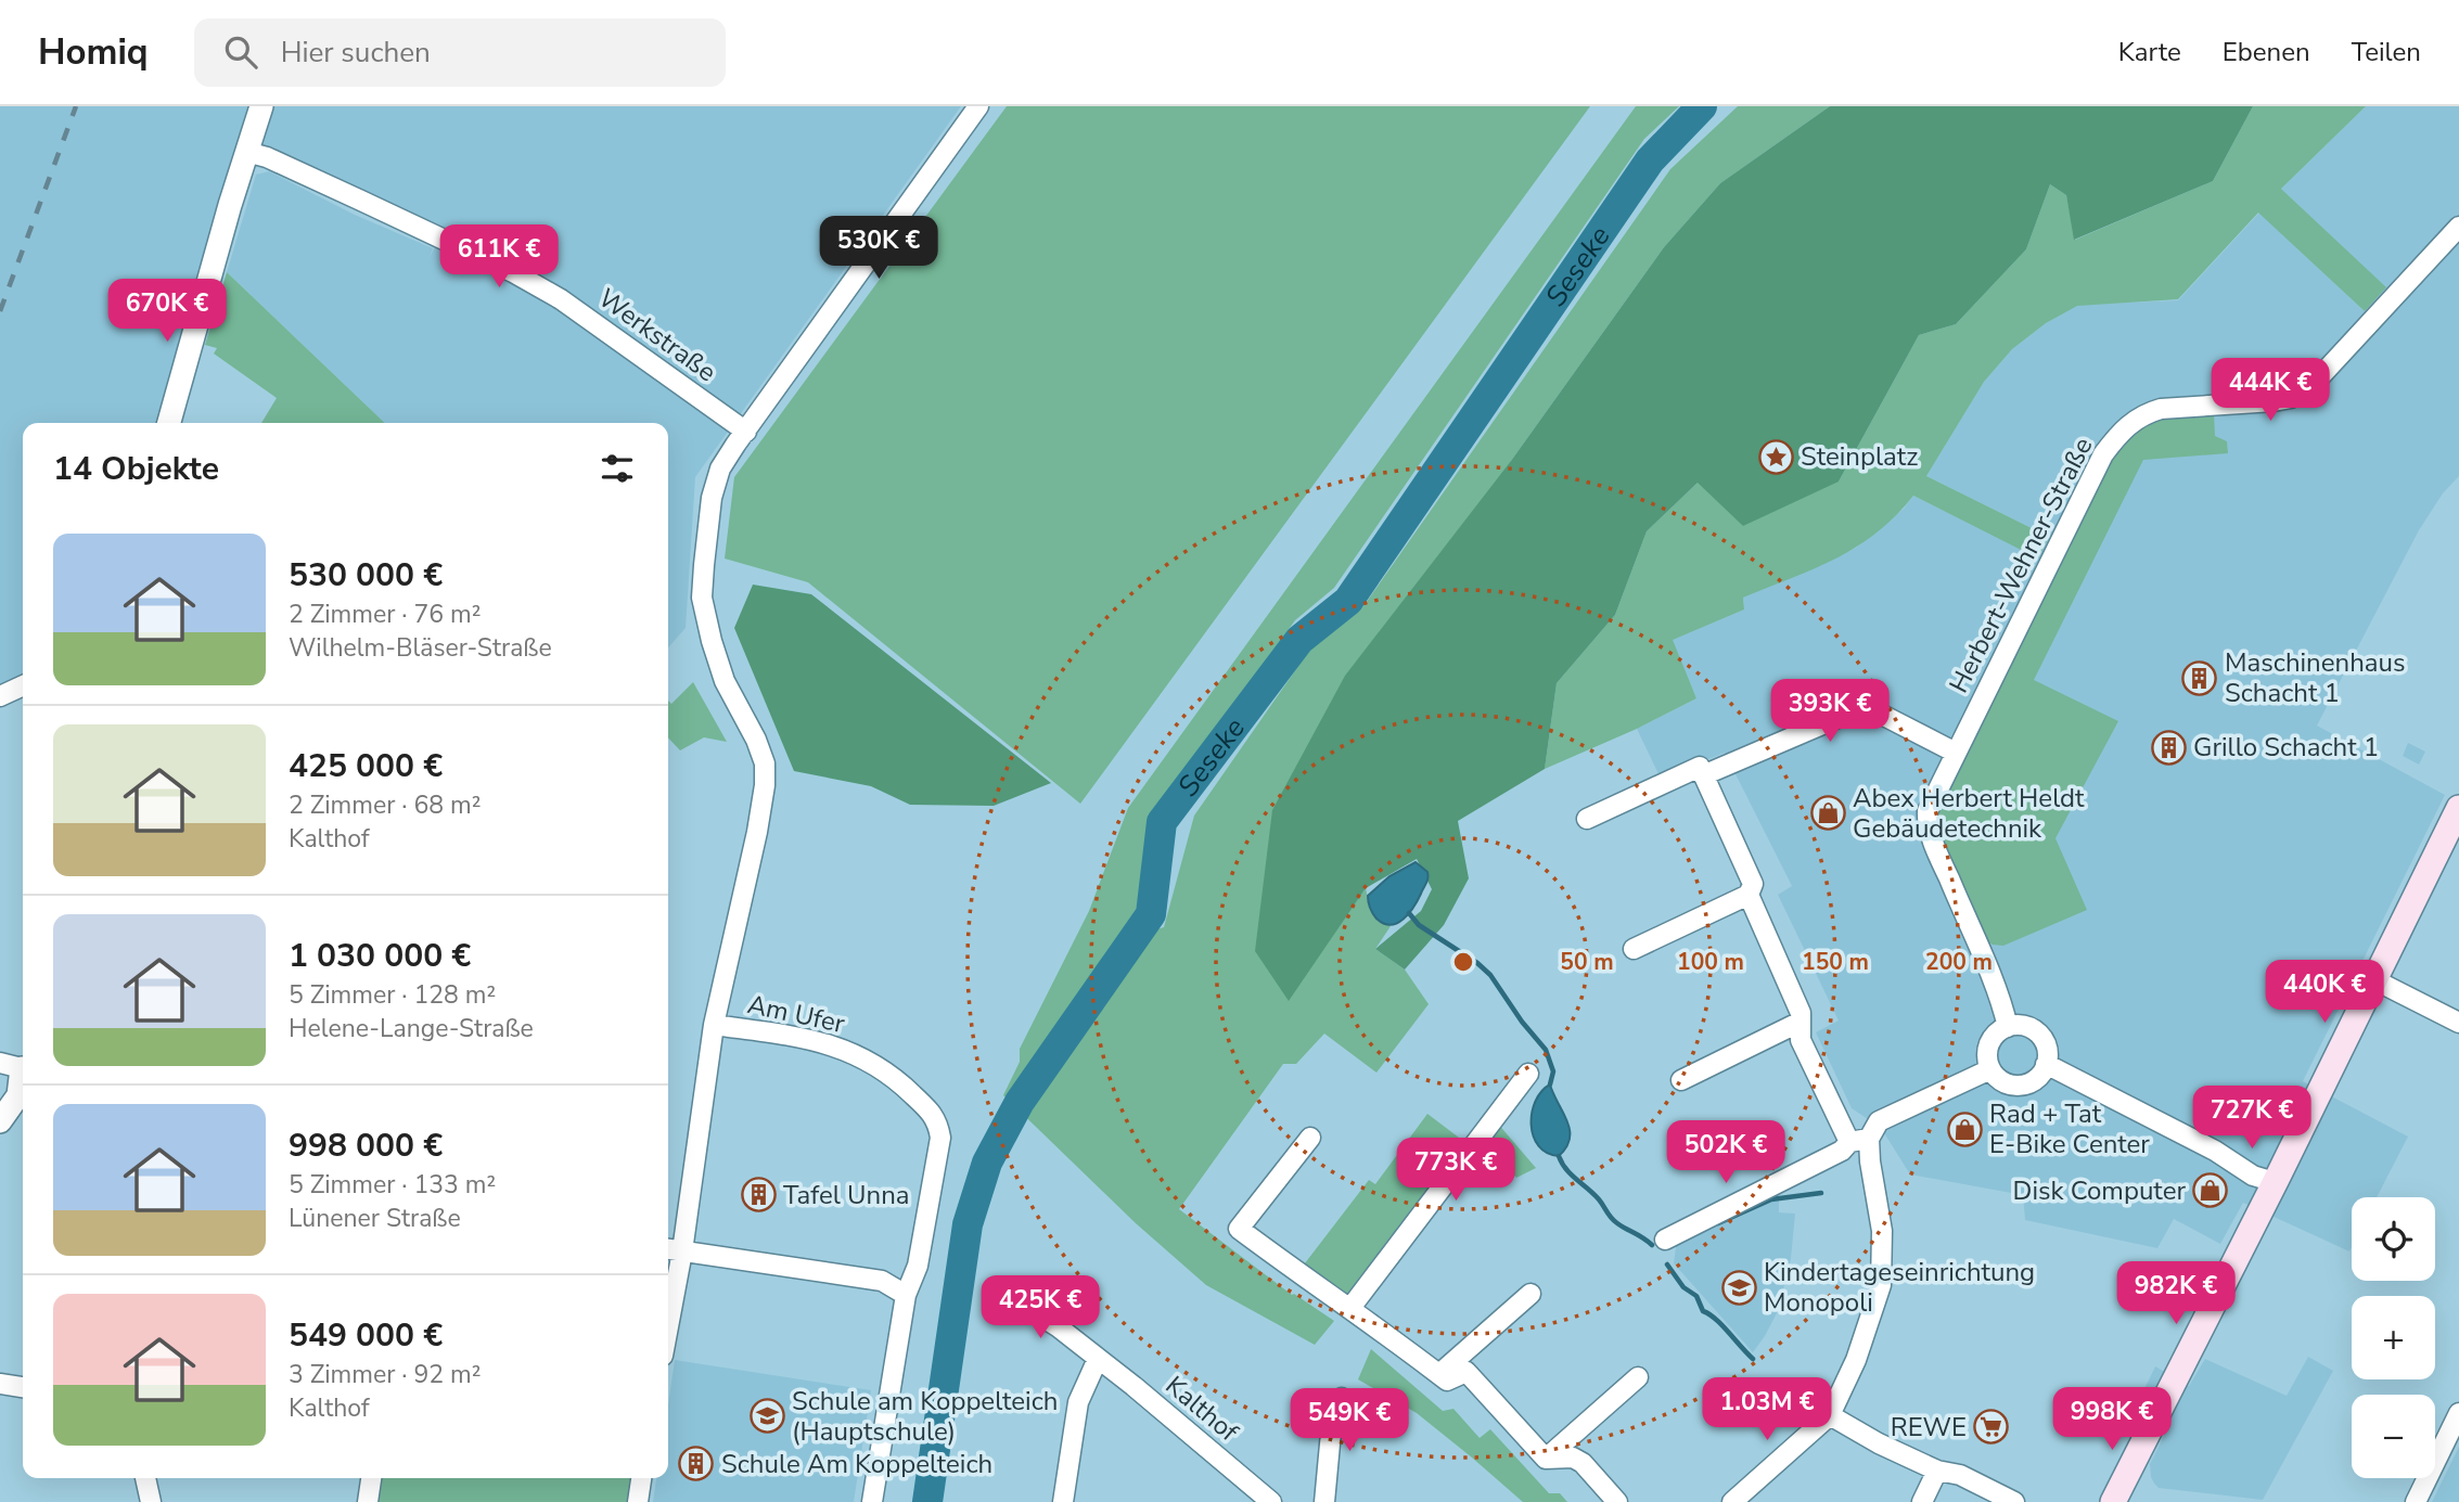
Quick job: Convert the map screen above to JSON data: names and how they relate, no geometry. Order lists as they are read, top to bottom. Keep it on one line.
{"streets":{"street":["Werkstraße","Herbert-Wehner-Straße","Am Ufer","Kalthof"]},"water":["Seseke"],"places":{"place":["Steinplatz"],"building":["Maschinenhaus Schacht 1","Grillo Schacht 1","Tafel Unna","Schule Am Koppelteich"],"shop":["Abex Herbert Heldt Gebäudetechnik","Rad + Tat E-Bike Center","Disk Computer"],"school or university":["Kindertageseinrichtung Monopoli","Schule am Koppelteich (Hauptschule)"],"supermarket":["REWE"]},"page":{"header":"Homiq","search":"Hier suchen","nav":["Karte","Ebenen","Teilen"],"price":["530K €","611K €","670K €","444K €","393K €","440K €","727K €","502K €","773K €","982K €","425K €","1.03M €","998K €","549K €"],"heading":"14 Objekte","list":[{"name":"530 000 €","note":"2 Zimmer · 76 m² · Wilhelm-Bläser-Straße"},{"name":"425 000 €","note":"2 Zimmer · 68 m² · Kalthof"},{"name":"1 030 000 €","note":"5 Zimmer · 128 m² · Helene-Lange-Straße"},{"name":"998 000 €","note":"5 Zimmer · 133 m² · Lünener Straße"},{"name":"549 000 €","note":"3 Zimmer · 92 m² · Kalthof"}],"map_buttons":["+","−"]},"rings":["50 m","100 m","150 m","200 m"]}
